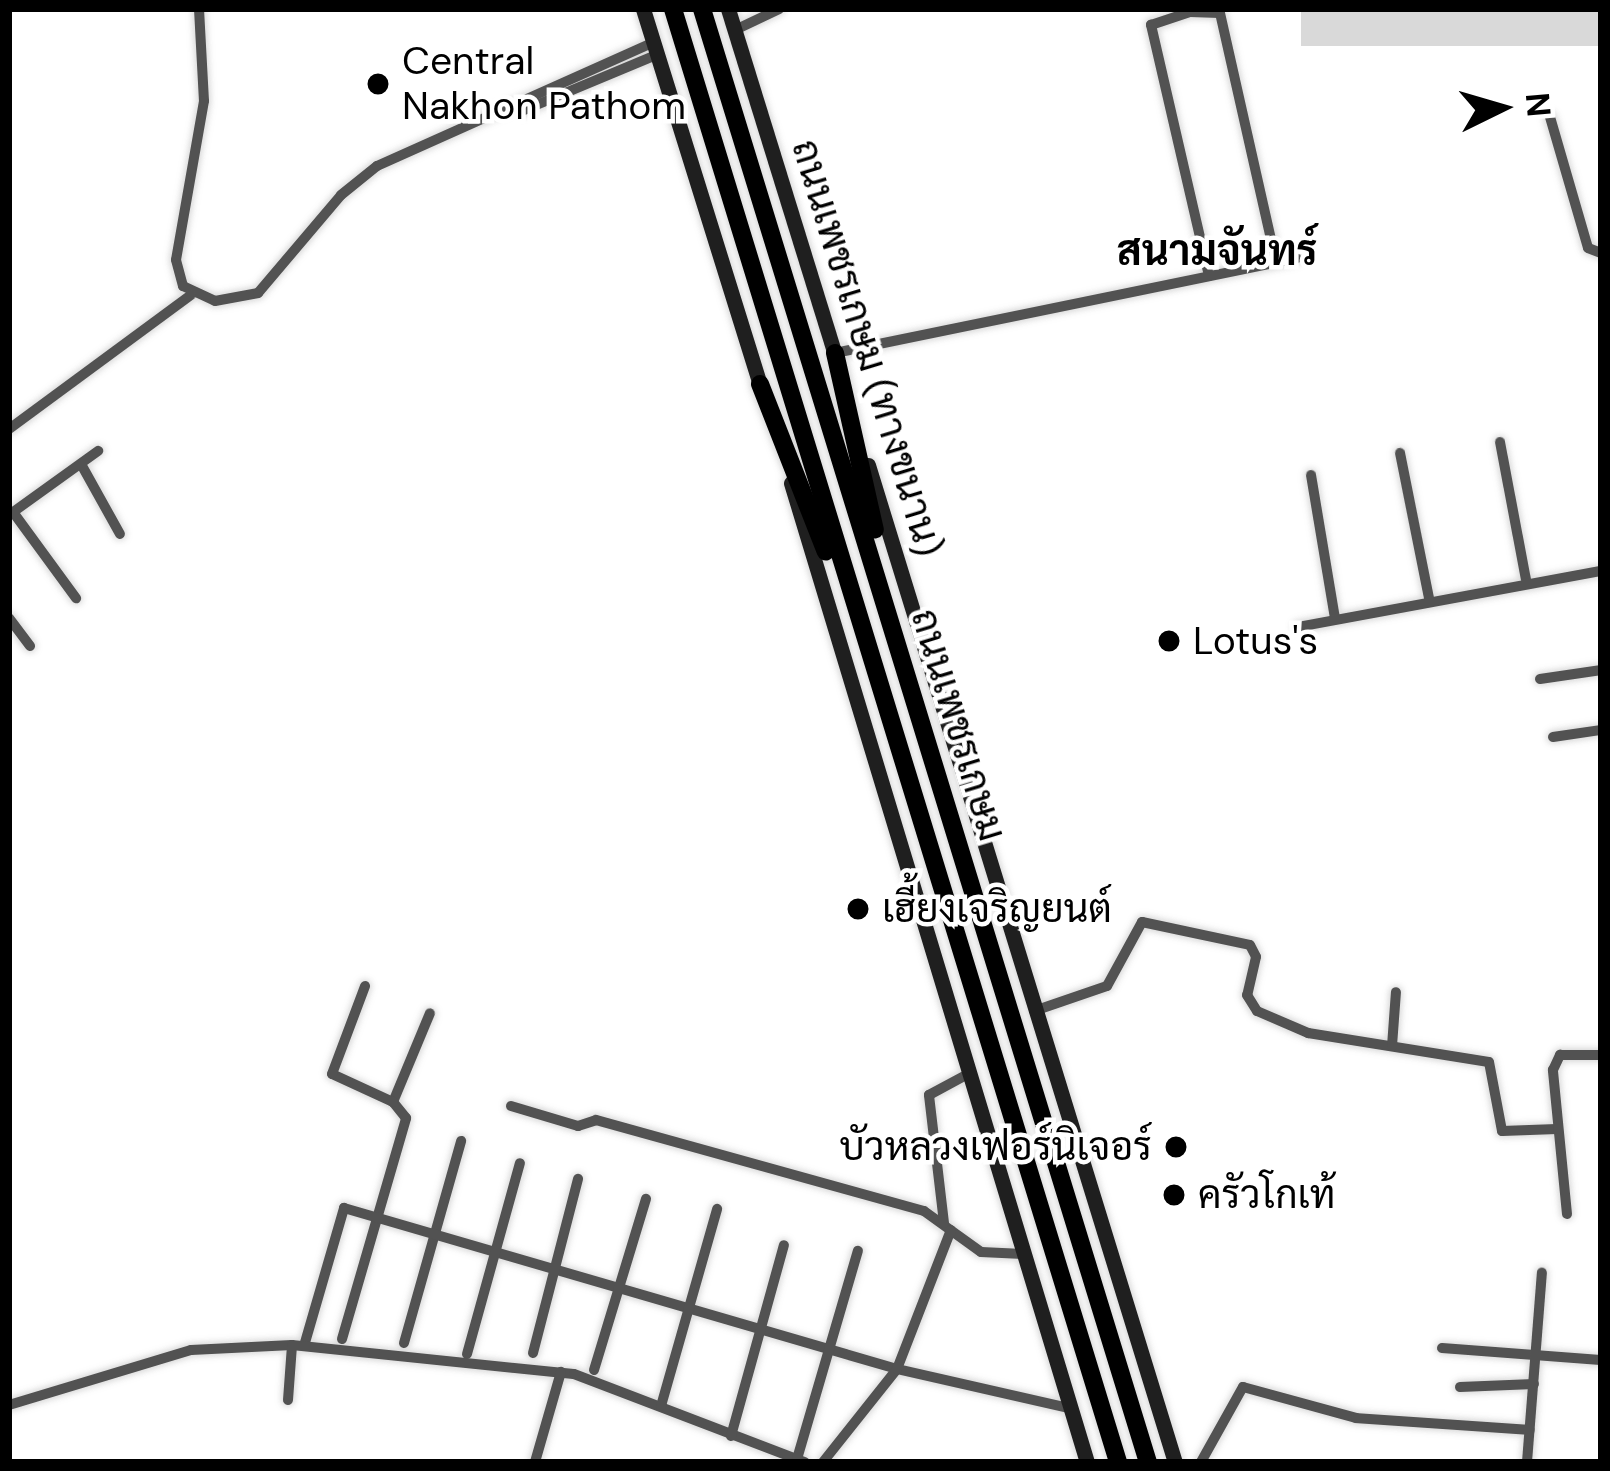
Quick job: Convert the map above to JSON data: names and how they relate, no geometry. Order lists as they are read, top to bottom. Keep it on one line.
{"streets":{"highway":["ถนนเพชรเกษม"],"main road":["ถนนเพชรเกษม (ทางขนาน)"]},"districts":["สนามจันทร์"],"places":["Central Nakhon Pathom","Lotus's","เฮี้ยงเจริญยนต์","บัวหลวงเฟอร์นิเจอร์","ครัวโกเท้"],"north":"right"}
